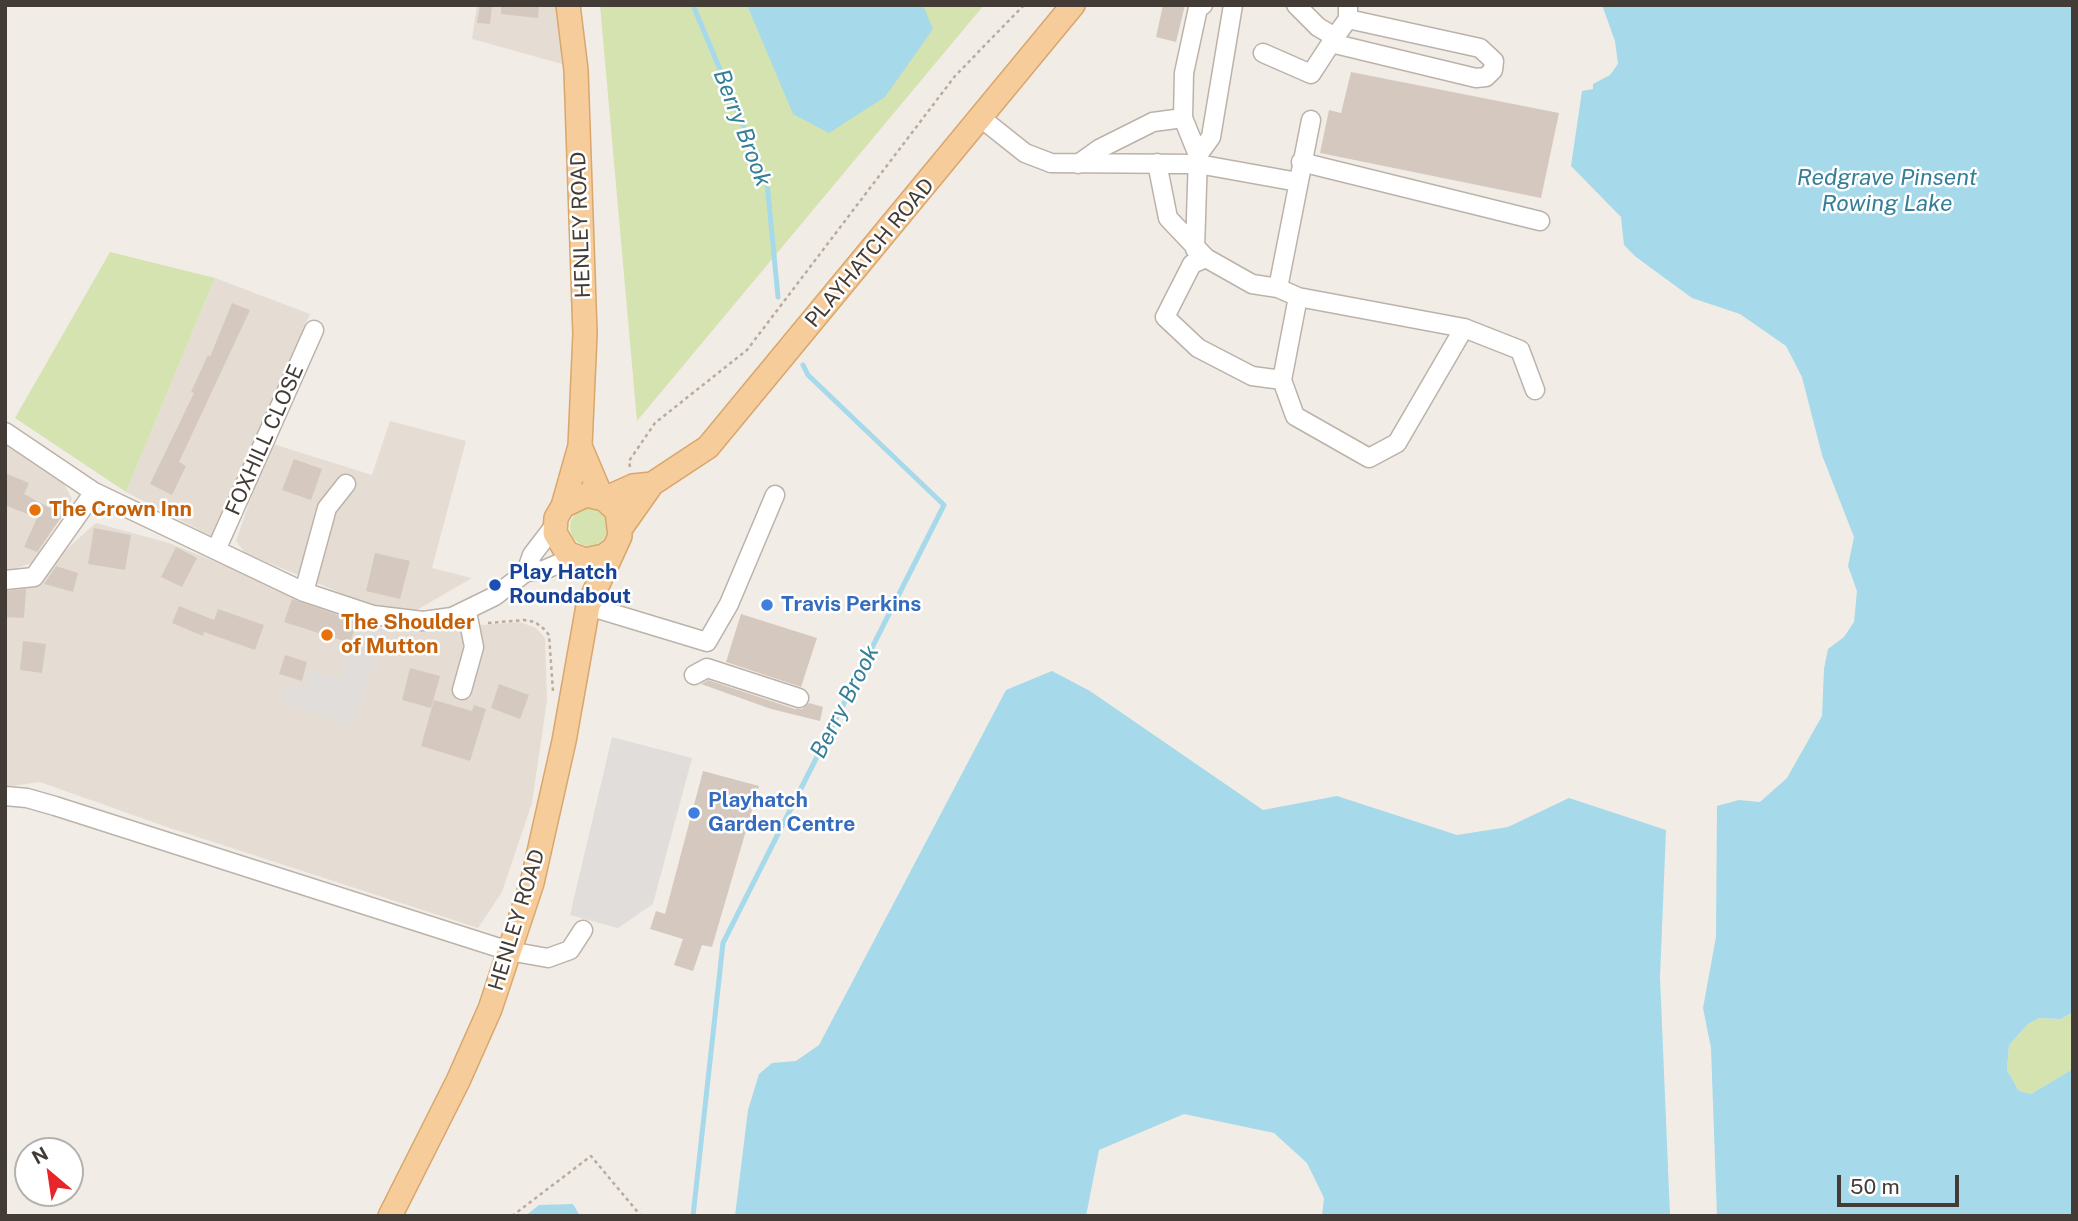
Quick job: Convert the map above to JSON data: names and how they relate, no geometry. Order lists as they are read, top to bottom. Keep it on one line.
{"streets":{"main road":["HENLEY ROAD","PLAYHATCH ROAD"],"street":["FOXHILL CLOSE"]},"crossings":[["HENLEY ROAD","PLAYHATCH ROAD"]],"water":["Berry Brook","Redgrave Pinsent Rowing Lake"],"places":["The Crown Inn","Play Hatch Roundabout","Travis Perkins","The Shoulder of Mutton","Playhatch Garden Centre"],"scale_bar":"50 m","north":"top left"}
